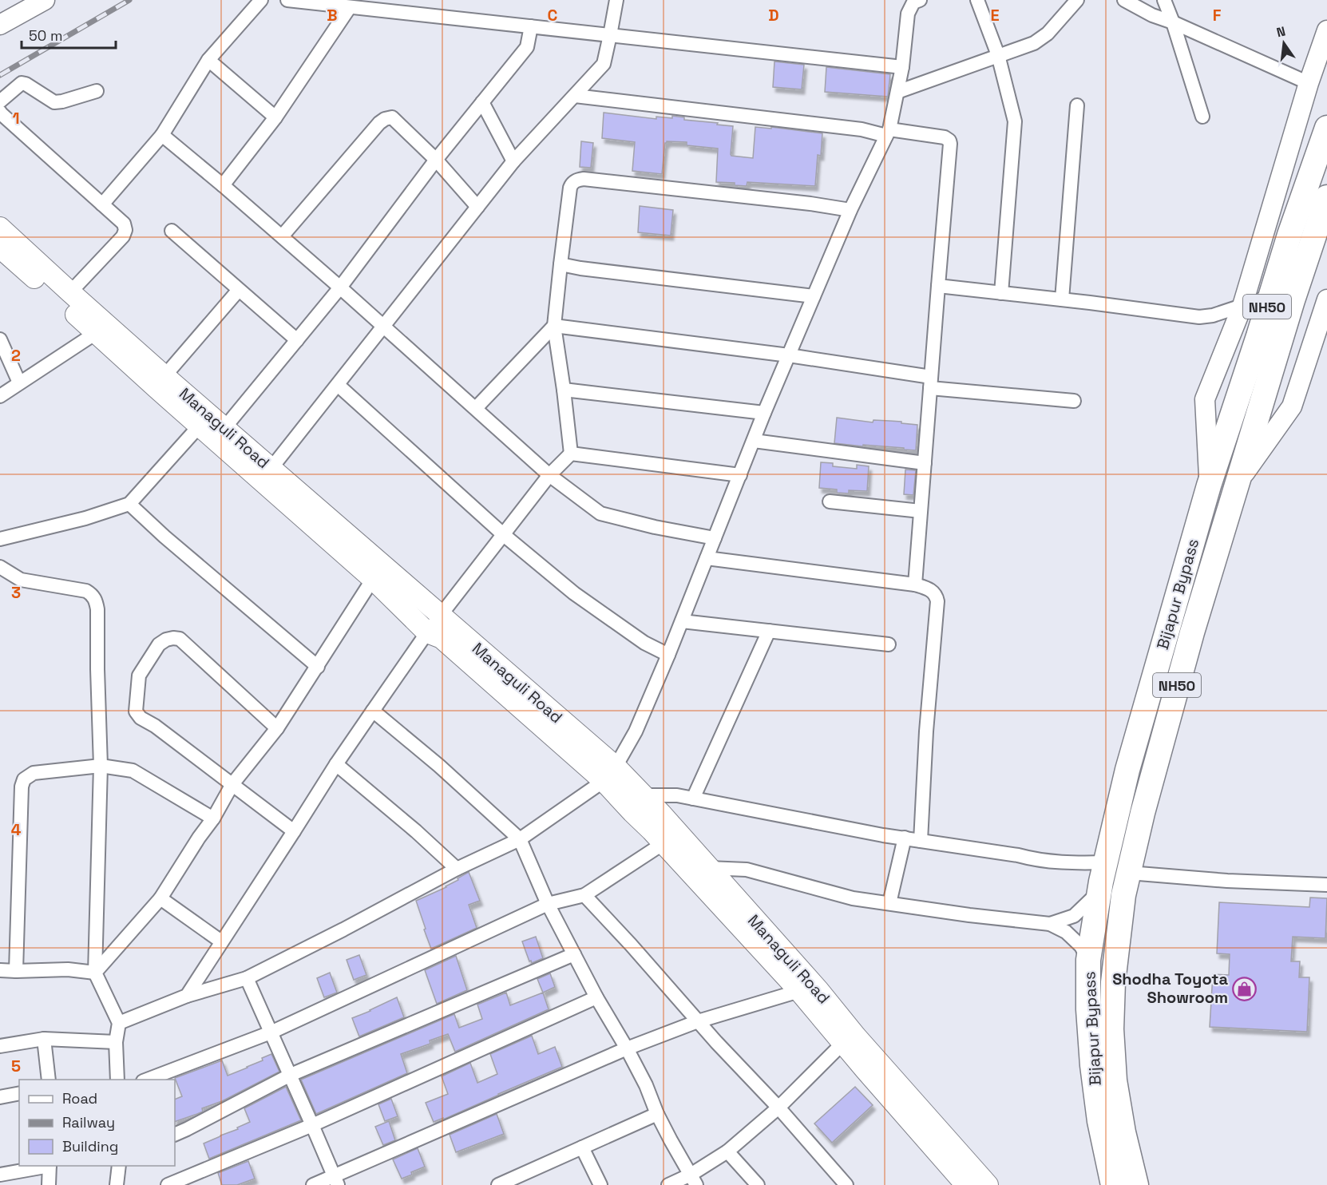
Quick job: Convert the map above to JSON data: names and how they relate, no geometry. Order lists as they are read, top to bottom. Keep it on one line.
{"streets":{"highway":["NH50","Bijapur Bypass"],"main road":["Managuli Road"]},"places":{"shop":["Shodha Toyota Showroom"]},"legend":["Road","Railway","Building"],"scale_bar":"50 m","north":"top","grid":{"columns":["B","C","D","E","F"],"rows":["1","2","3","4","5"]}}
